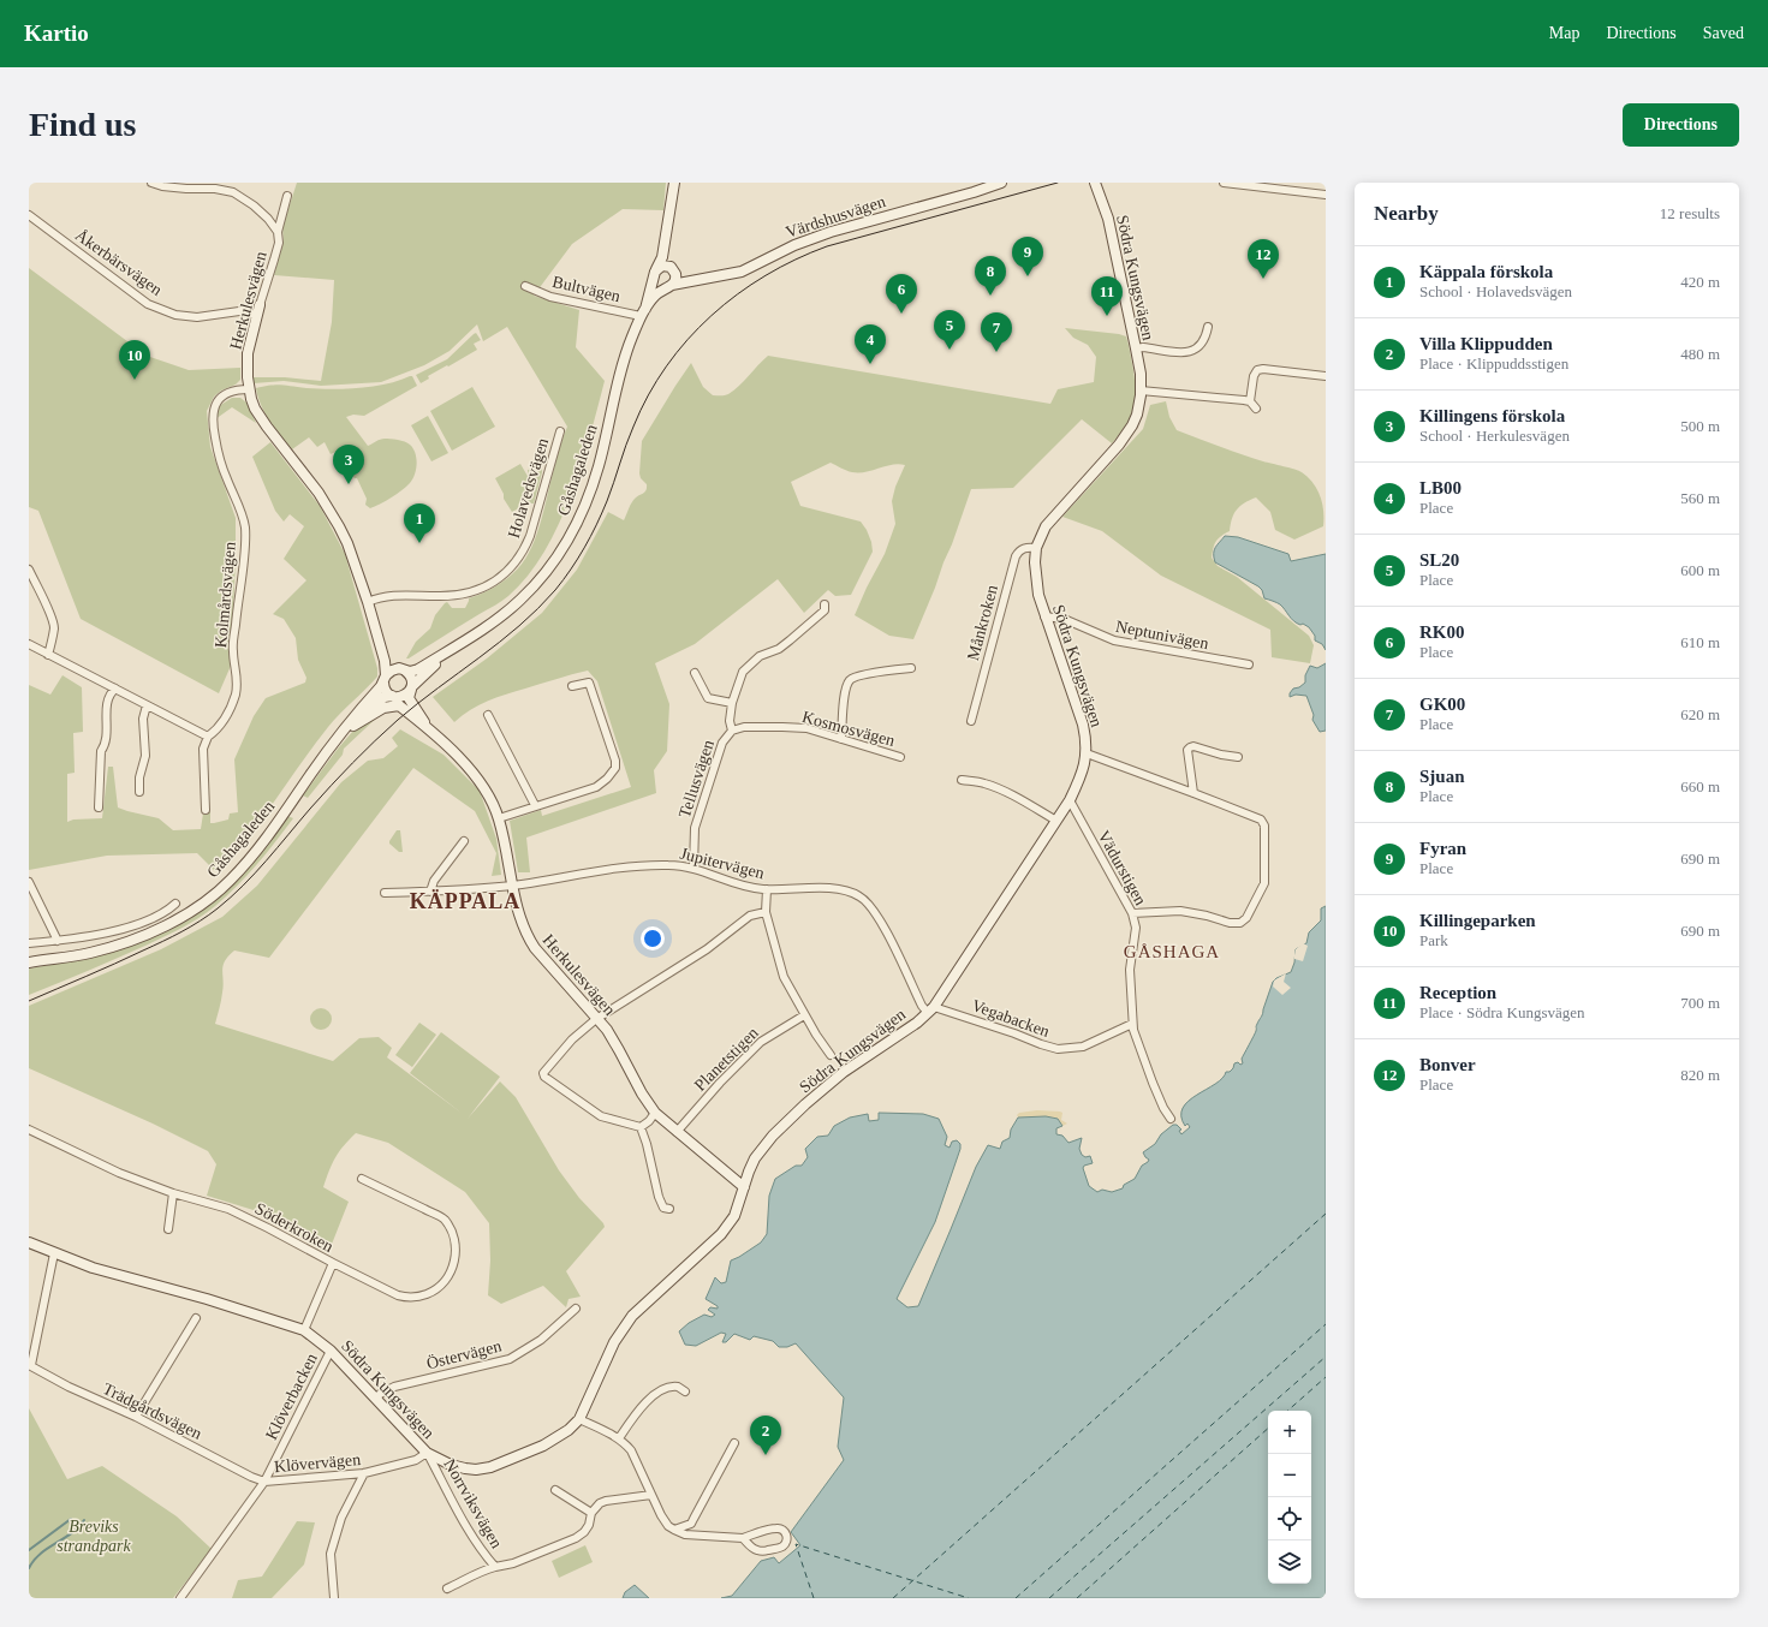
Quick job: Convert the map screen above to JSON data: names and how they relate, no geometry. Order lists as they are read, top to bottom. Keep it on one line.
{"streets":{"street":["Värdshusvägen","Åkerbärsvägen","Södra Kungsvägen","Bultvägen","Herkulesvägen","Gåshagaleden","Holavedsvägen","Kolmårdsvägen","Månkroken","Neptunivägen","Kosmosvägen","Tellusvägen","Jupitervägen","Vädurstigen","Vegabacken","Planetstigen","Söderkroken","Östervägen","Klöverbacken","Trädgårdsvägen","Klövervägen","Norrviksvägen"]},"crossings":[["Värdshusvägen","Gåshagaleden"],["Åkerbärsvägen","Herkulesvägen"],["Södra Kungsvägen","Herkulesvägen"],["Södra Kungsvägen","Månkroken"],["Södra Kungsvägen","Neptunivägen"],["Södra Kungsvägen","Jupitervägen"],["Södra Kungsvägen","Vädurstigen"],["Södra Kungsvägen","Vegabacken"],["Södra Kungsvägen","Söderkroken"],["Södra Kungsvägen","Östervägen"],["Södra Kungsvägen","Klöverbacken"],["Södra Kungsvägen","Klövervägen"],["Södra Kungsvägen","Norrviksvägen"],["Bultvägen","Gåshagaleden"],["Herkulesvägen","Gåshagaleden"],["Herkulesvägen","Holavedsvägen"],["Herkulesvägen","Kolmårdsvägen"],["Herkulesvägen","Jupitervägen"],["Herkulesvägen","Planetstigen"],["Kosmosvägen","Tellusvägen"],["Tellusvägen","Jupitervägen"],["Jupitervägen","Vegabacken"],["Vädurstigen","Vegabacken"],["Klöverbacken","Trädgårdsvägen"],["Klöverbacken","Klövervägen"],["Trädgårdsvägen","Klövervägen"],["Klövervägen","Norrviksvägen"]],"districts":["KÄPPALA","GÅSHAGA"],"parks":["Breviks strandpark"],"page":{"header":"Kartio","nav":["Map","Directions","Saved"],"buttons":"Directions","title":"Find us","heading":["Nearby","12 results"],"pins":["9","12","8","6","11","5","7","4","10","3","1","2"],"list":[{"mark":"1","name":"Käppala förskola","note":"School · Holavedsvägen","value":"420 m"},{"mark":"2","name":"Villa Klippudden","note":"Place · Klippuddsstigen","value":"480 m"},{"mark":"3","name":"Killingens förskola","note":"School · Herkulesvägen","value":"500 m"},{"mark":"4","name":"LB00","note":"Place","value":"560 m"},{"mark":"5","name":"SL20","note":"Place","value":"600 m"},{"mark":"6","name":"RK00","note":"Place","value":"610 m"},{"mark":"7","name":"GK00","note":"Place","value":"620 m"},{"mark":"8","name":"Sjuan","note":"Place","value":"660 m"},{"mark":"9","name":"Fyran","note":"Place","value":"690 m"},{"mark":"10","name":"Killingeparken","note":"Park","value":"690 m"},{"mark":"11","name":"Reception","note":"Place · Södra Kungsvägen","value":"700 m"},{"mark":"12","name":"Bonver","note":"Place","value":"820 m"}],"map_buttons":["+","−"]}}
